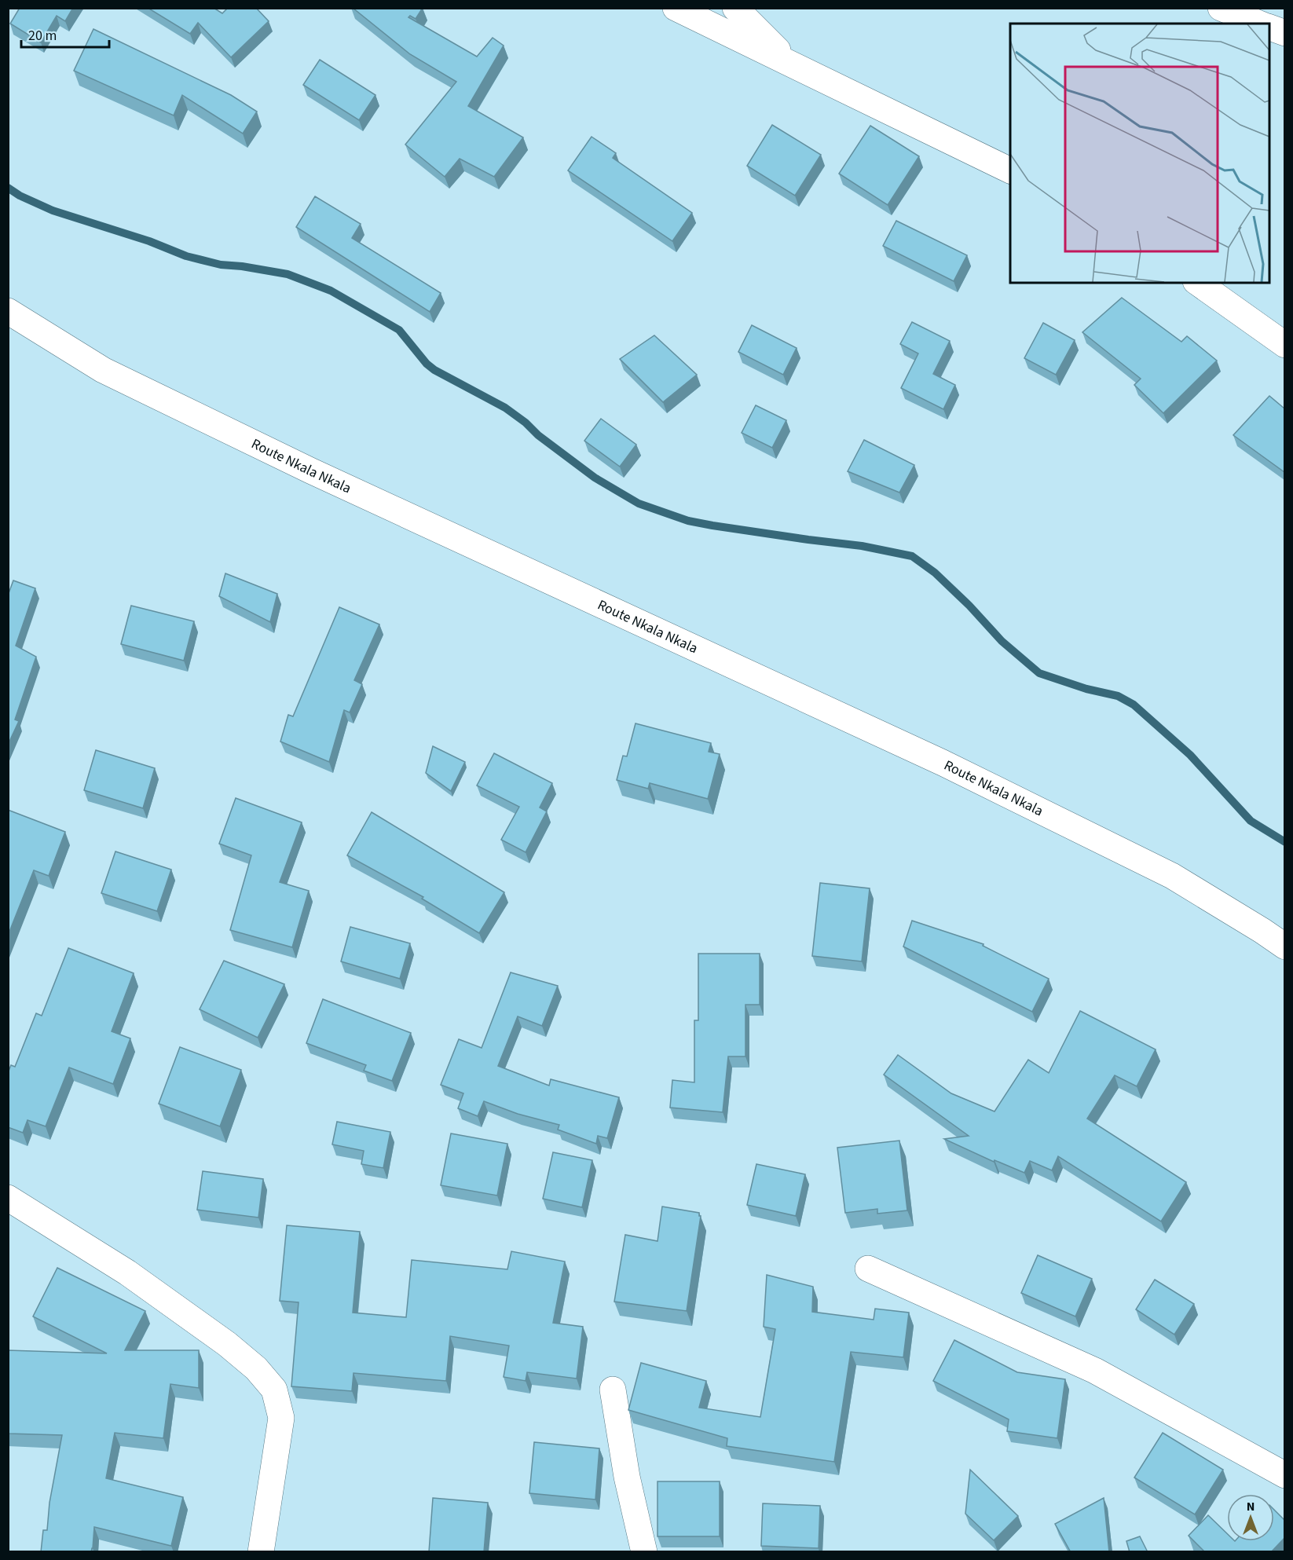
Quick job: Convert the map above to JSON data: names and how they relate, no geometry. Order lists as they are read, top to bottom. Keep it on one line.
{"streets":{"street":["Route Nkala Nkala"]},"scale_bar":"20 m","north":"top"}
